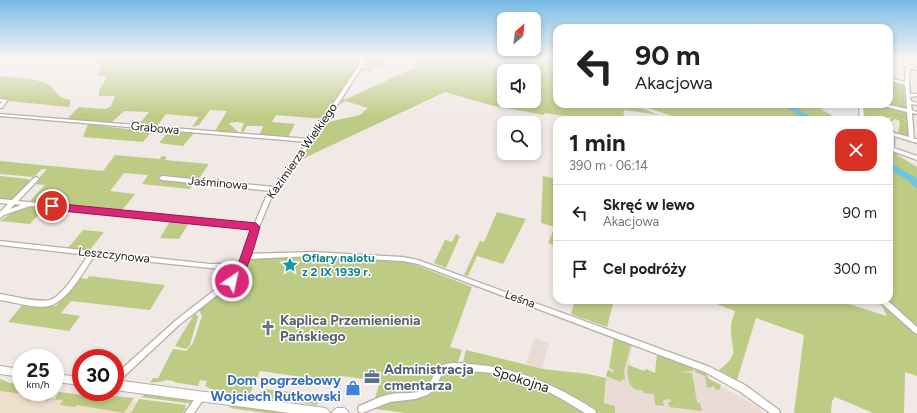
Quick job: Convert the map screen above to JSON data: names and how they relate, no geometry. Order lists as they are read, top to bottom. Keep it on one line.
{"streets":{"street":["Grabowa","Kazimierza Wielkiego","Jaśminowa","Leszczynowa","Leśna","Spokojna"]},"crossings":[["Grabowa","Kazimierza Wielkiego"],["Kazimierza Wielkiego","Jaśminowa"],["Kazimierza Wielkiego","Leszczynowa"],["Kazimierza Wielkiego","Leśna"],["Leszczynowa","Leśna"]],"places":{"place":["Ofiary nalotu z 2 IX 1939 r."],"church":["Kaplica Przemienienia Pańskiego"],"office":["Administracja cmentarza"],"shop":["Dom pogrzebowy Wojciech Rutkowski"]},"north":"top right","page":{"turn":["90 m","Akacjowa"],"heading":["1 min","390 m · 06:14"],"list":[{"name":"Skręć w lewo","note":"Akacjowa","value":"90 m"},{"name":"Cel podróży","value":"300 m"}],"speed":"25 km/h","limit":"30"}}
